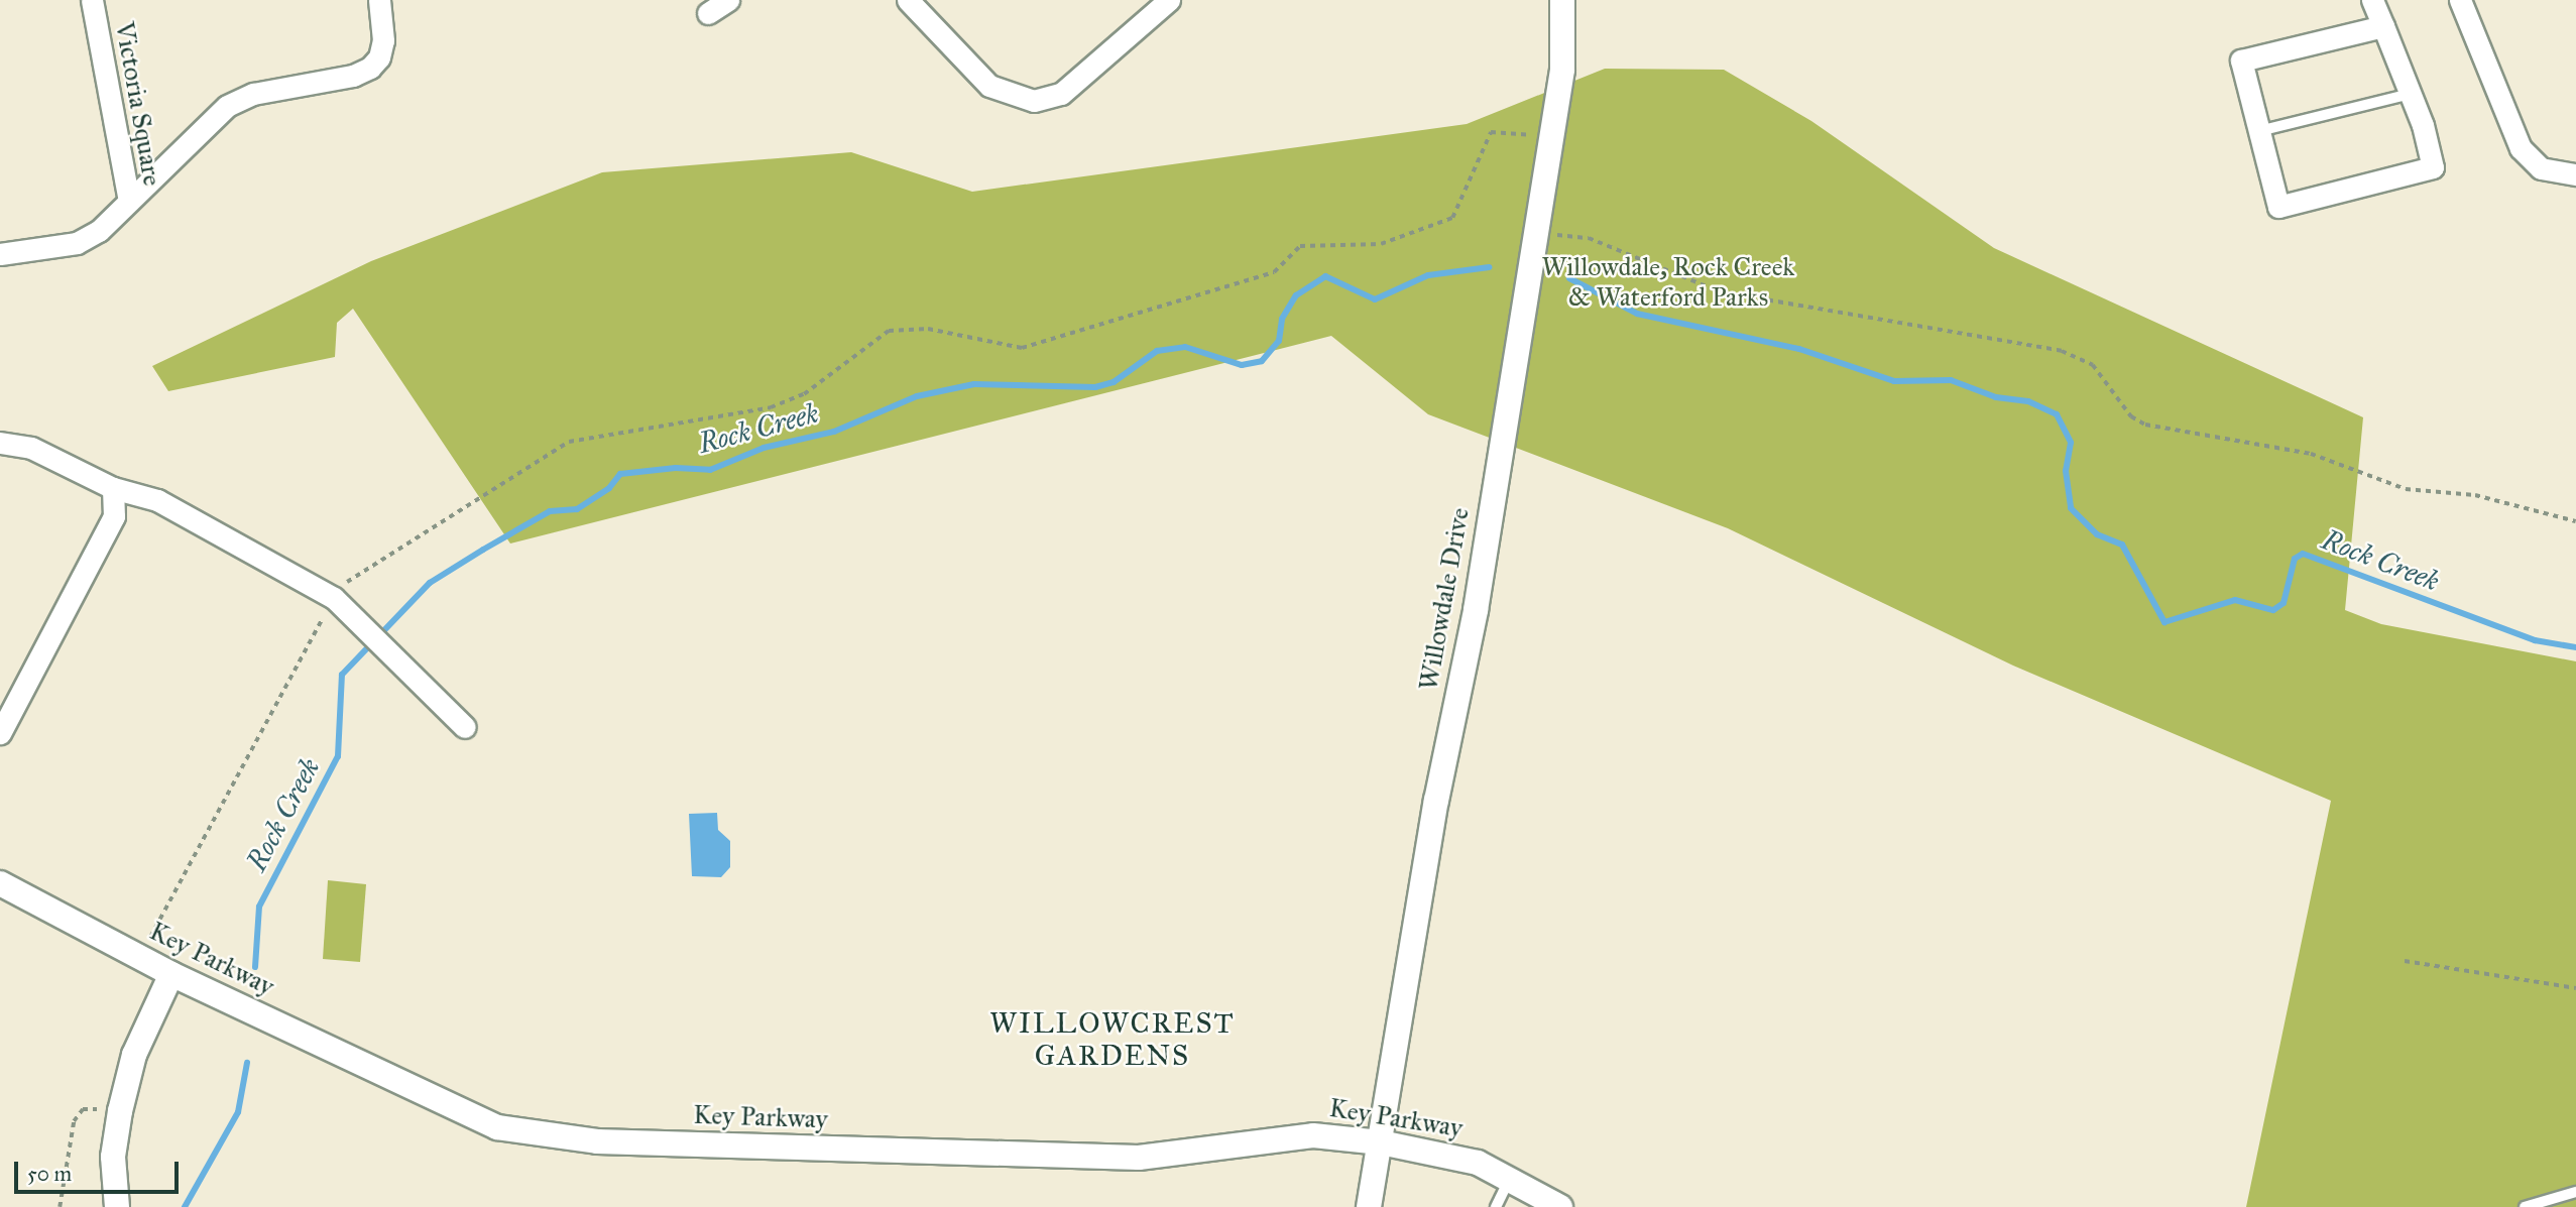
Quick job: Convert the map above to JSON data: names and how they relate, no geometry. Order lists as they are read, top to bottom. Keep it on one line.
{"streets":{"street":["Victoria Square","Willowdale Drive","Key Parkway"]},"crossings":[["Willowdale Drive","Key Parkway"]],"districts":["WILLOWCREST GARDENS"],"water":["Rock Creek"],"parks":["Willowdale, Rock Creek & Waterford Parks"],"scale_bar":"50 m"}
